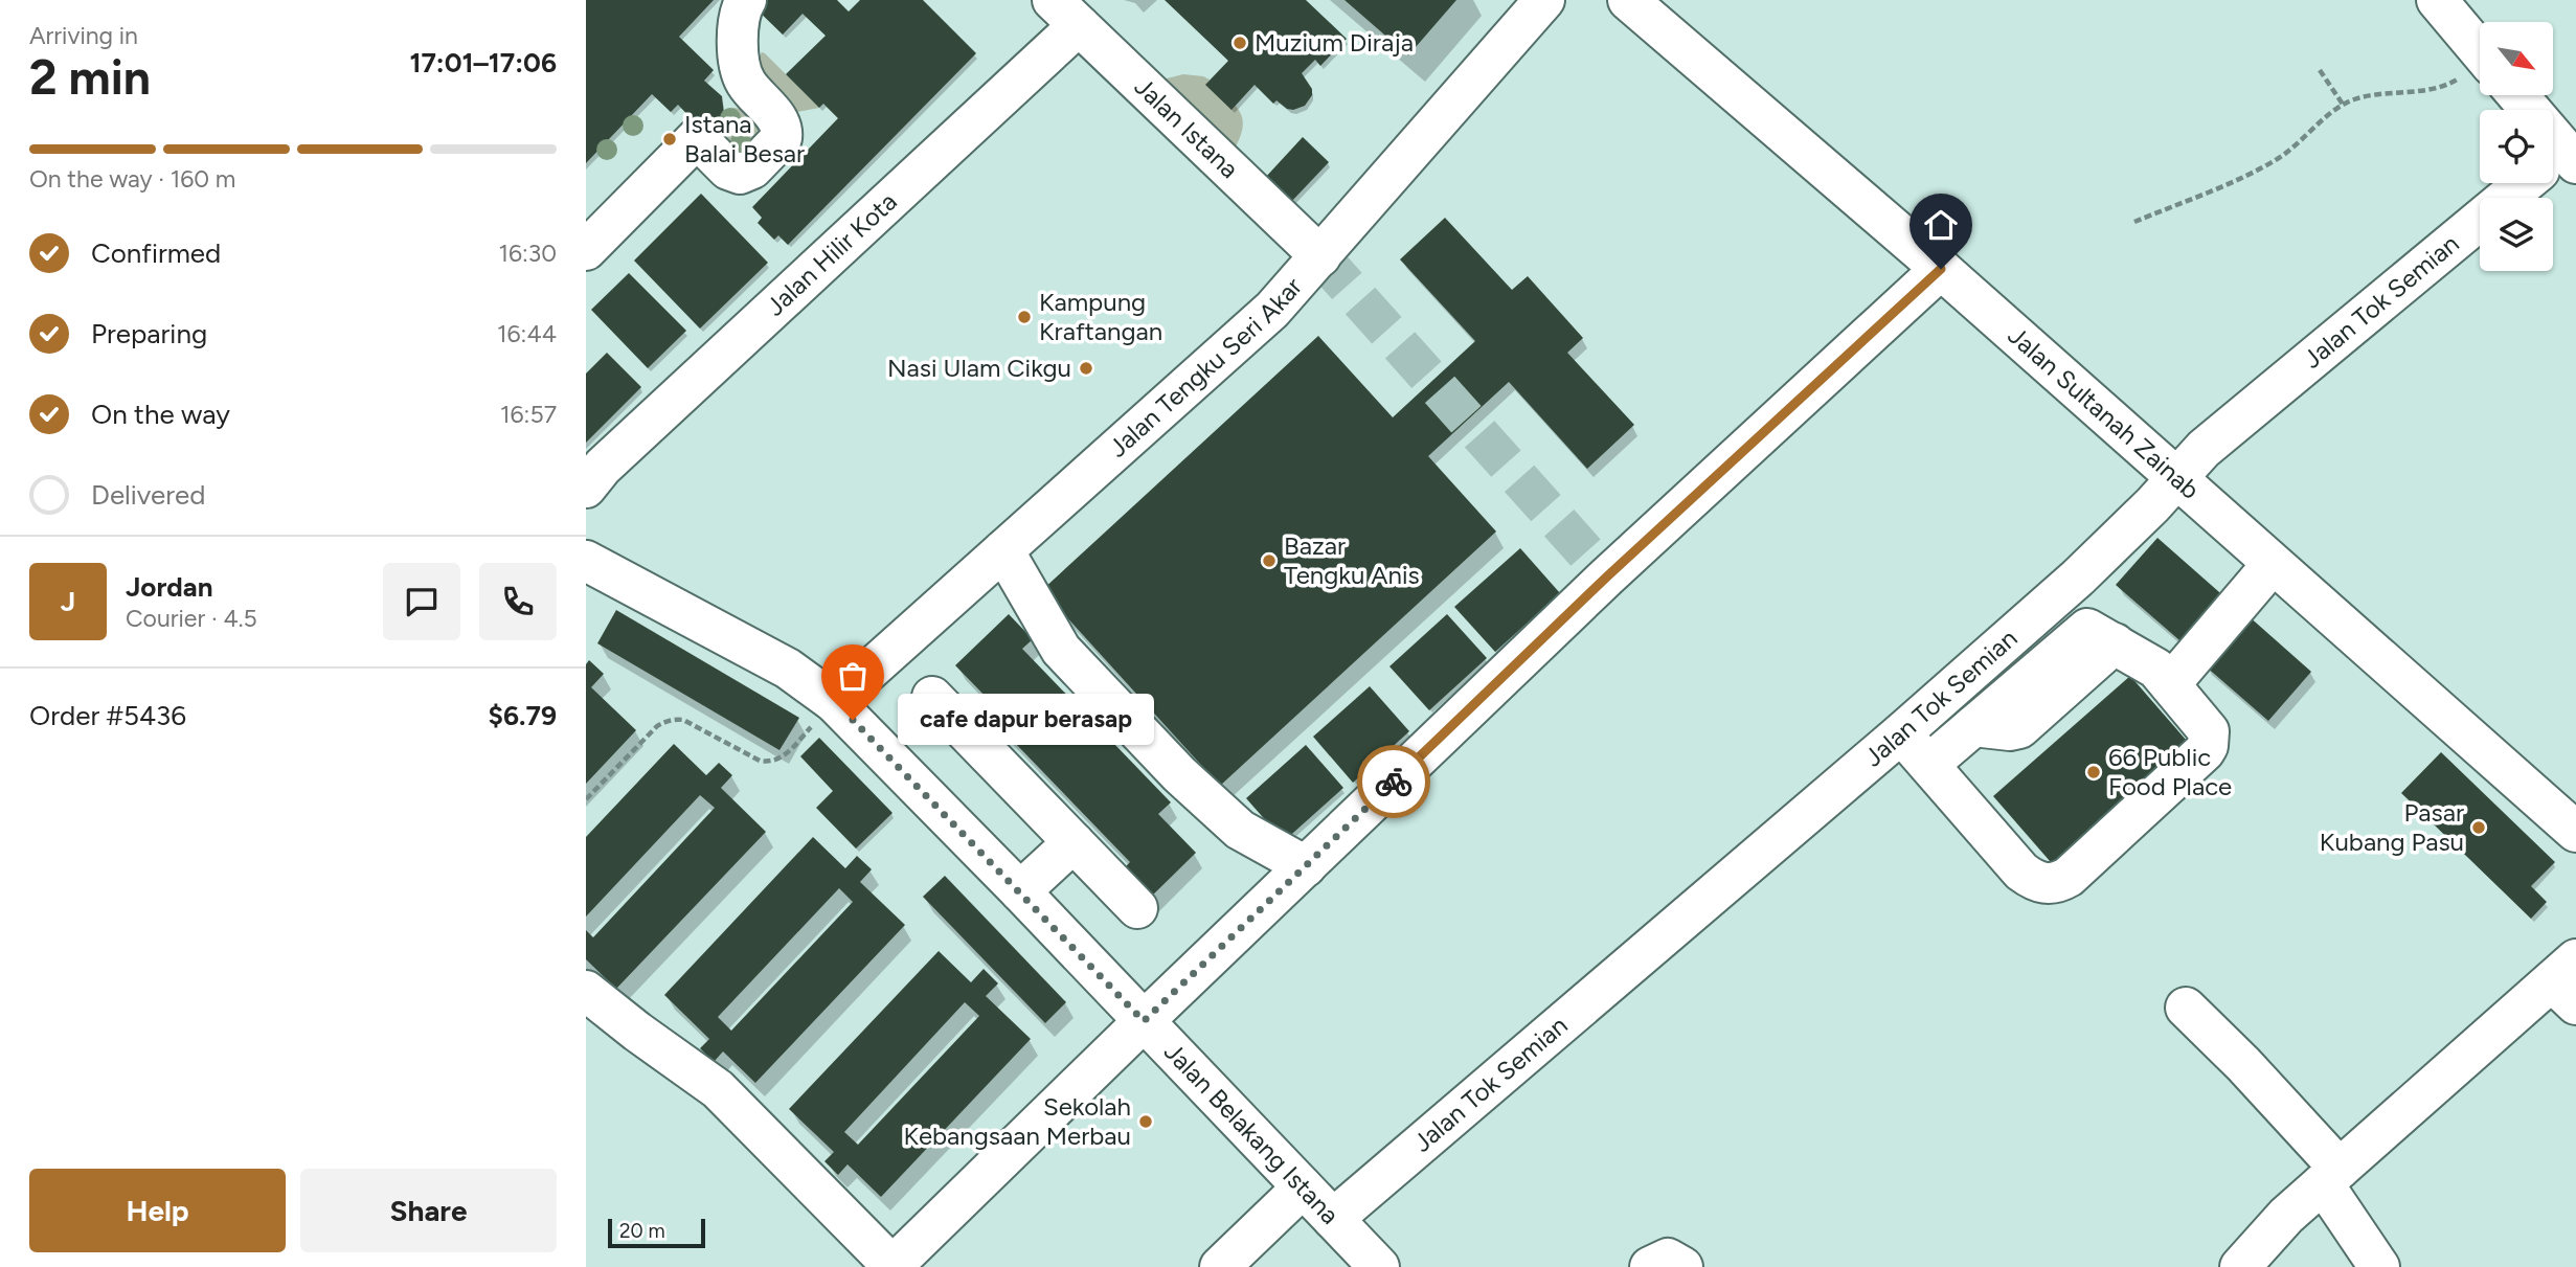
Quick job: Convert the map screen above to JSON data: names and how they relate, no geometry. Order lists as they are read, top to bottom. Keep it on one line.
{"streets":{"street":["Jalan Istana","Jalan Hilir Kota","Jalan Tok Semian","Jalan Tengku Seri Akar","Jalan Sultanah Zainab","Jalan Belakang Istana"]},"crossings":[["Jalan Istana","Jalan Hilir Kota"],["Jalan Istana","Jalan Tengku Seri Akar"],["Jalan Tok Semian","Jalan Sultanah Zainab"],["Jalan Tok Semian","Jalan Belakang Istana"],["Jalan Tengku Seri Akar","Jalan Belakang Istana"]],"places":["Muzium Diraja","Istana Balai Besar","Kampung Kraftangan","Nasi Ulam Cikgu","Bazar Tengku Anis","cafe dapur berasap","66 Public Food Place","Pasar Kubang Pasu","Sekolah Kebangsaan Merbau"],"scale_bar":"20 m","north":"bottom right","page":{"heading":["2 min","Arriving in","17:01–17:06"],"panel":["Jordan","Courier · 4.5","Order #5436","$6.79"],"bar":"On the way · 160 m","list":[["Confirmed","16:30"],["Preparing","16:44"],["On the way","16:57"],"Delivered"],"round":"J","bubble":"cafe dapur berasap","buttons":["Help","Share"],"scale":"20 m"}}
